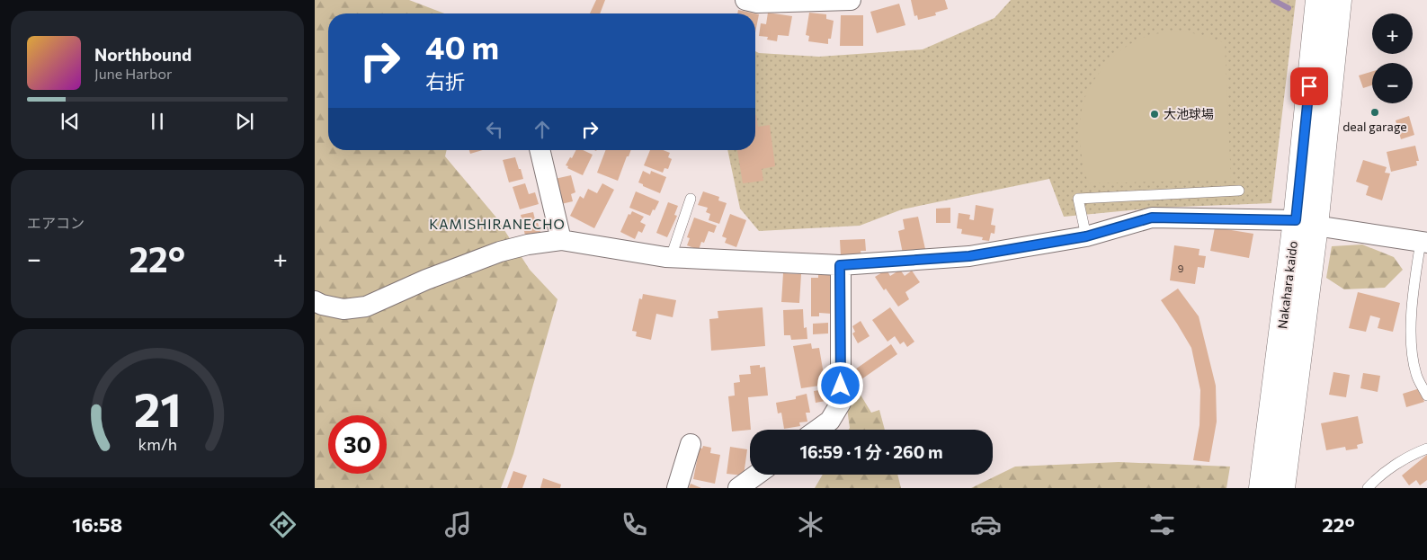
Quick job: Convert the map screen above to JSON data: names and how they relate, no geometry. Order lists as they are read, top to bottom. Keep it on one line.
{"streets":{"main road":["Nakahara kaido"]},"districts":["KAMISHIRANECHO"],"places":["deal garage","大池球場"],"house_numbers":["9"],"page":{"map_buttons":["+","−"],"turn":["40 m","右折"],"song":["Northbound","June Harbor"],"tile":"エアコン","heat":["−","22°","+"],"limit":"30","trip":"16:59 · 1 分 · 260 m","tabs":["16:58","22°"],"gauge":["21","km/h"]}}
